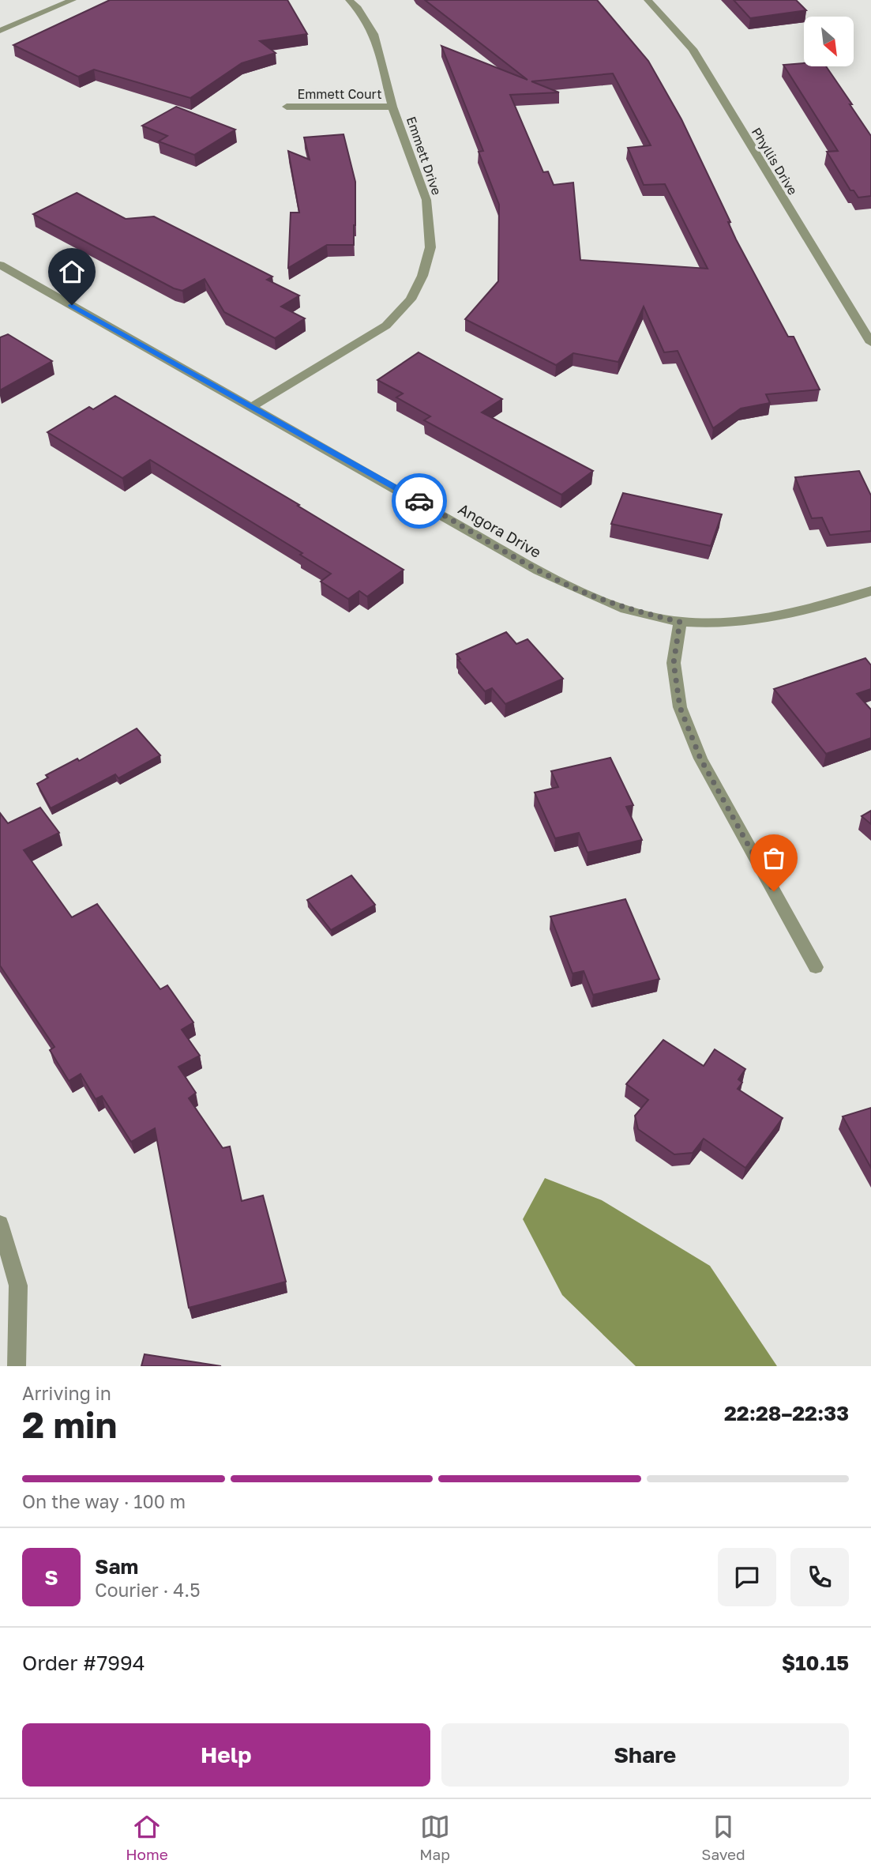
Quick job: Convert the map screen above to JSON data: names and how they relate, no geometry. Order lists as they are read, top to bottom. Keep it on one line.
{"streets":{"street":["Emmett Court","Emmett Drive","Phyllis Drive","Angora Drive"]},"crossings":[["Emmett Court","Emmett Drive"],["Emmett Drive","Angora Drive"]],"north":"bottom right","page":{"heading":["2 min","Arriving in","22:28–22:33"],"panel":["Sam","Courier · 4.5","Order #7994","$10.15"],"bar":"On the way · 100 m","round":"S","buttons":["Help","Share"],"tabs":["Home","Map","Saved"]}}
